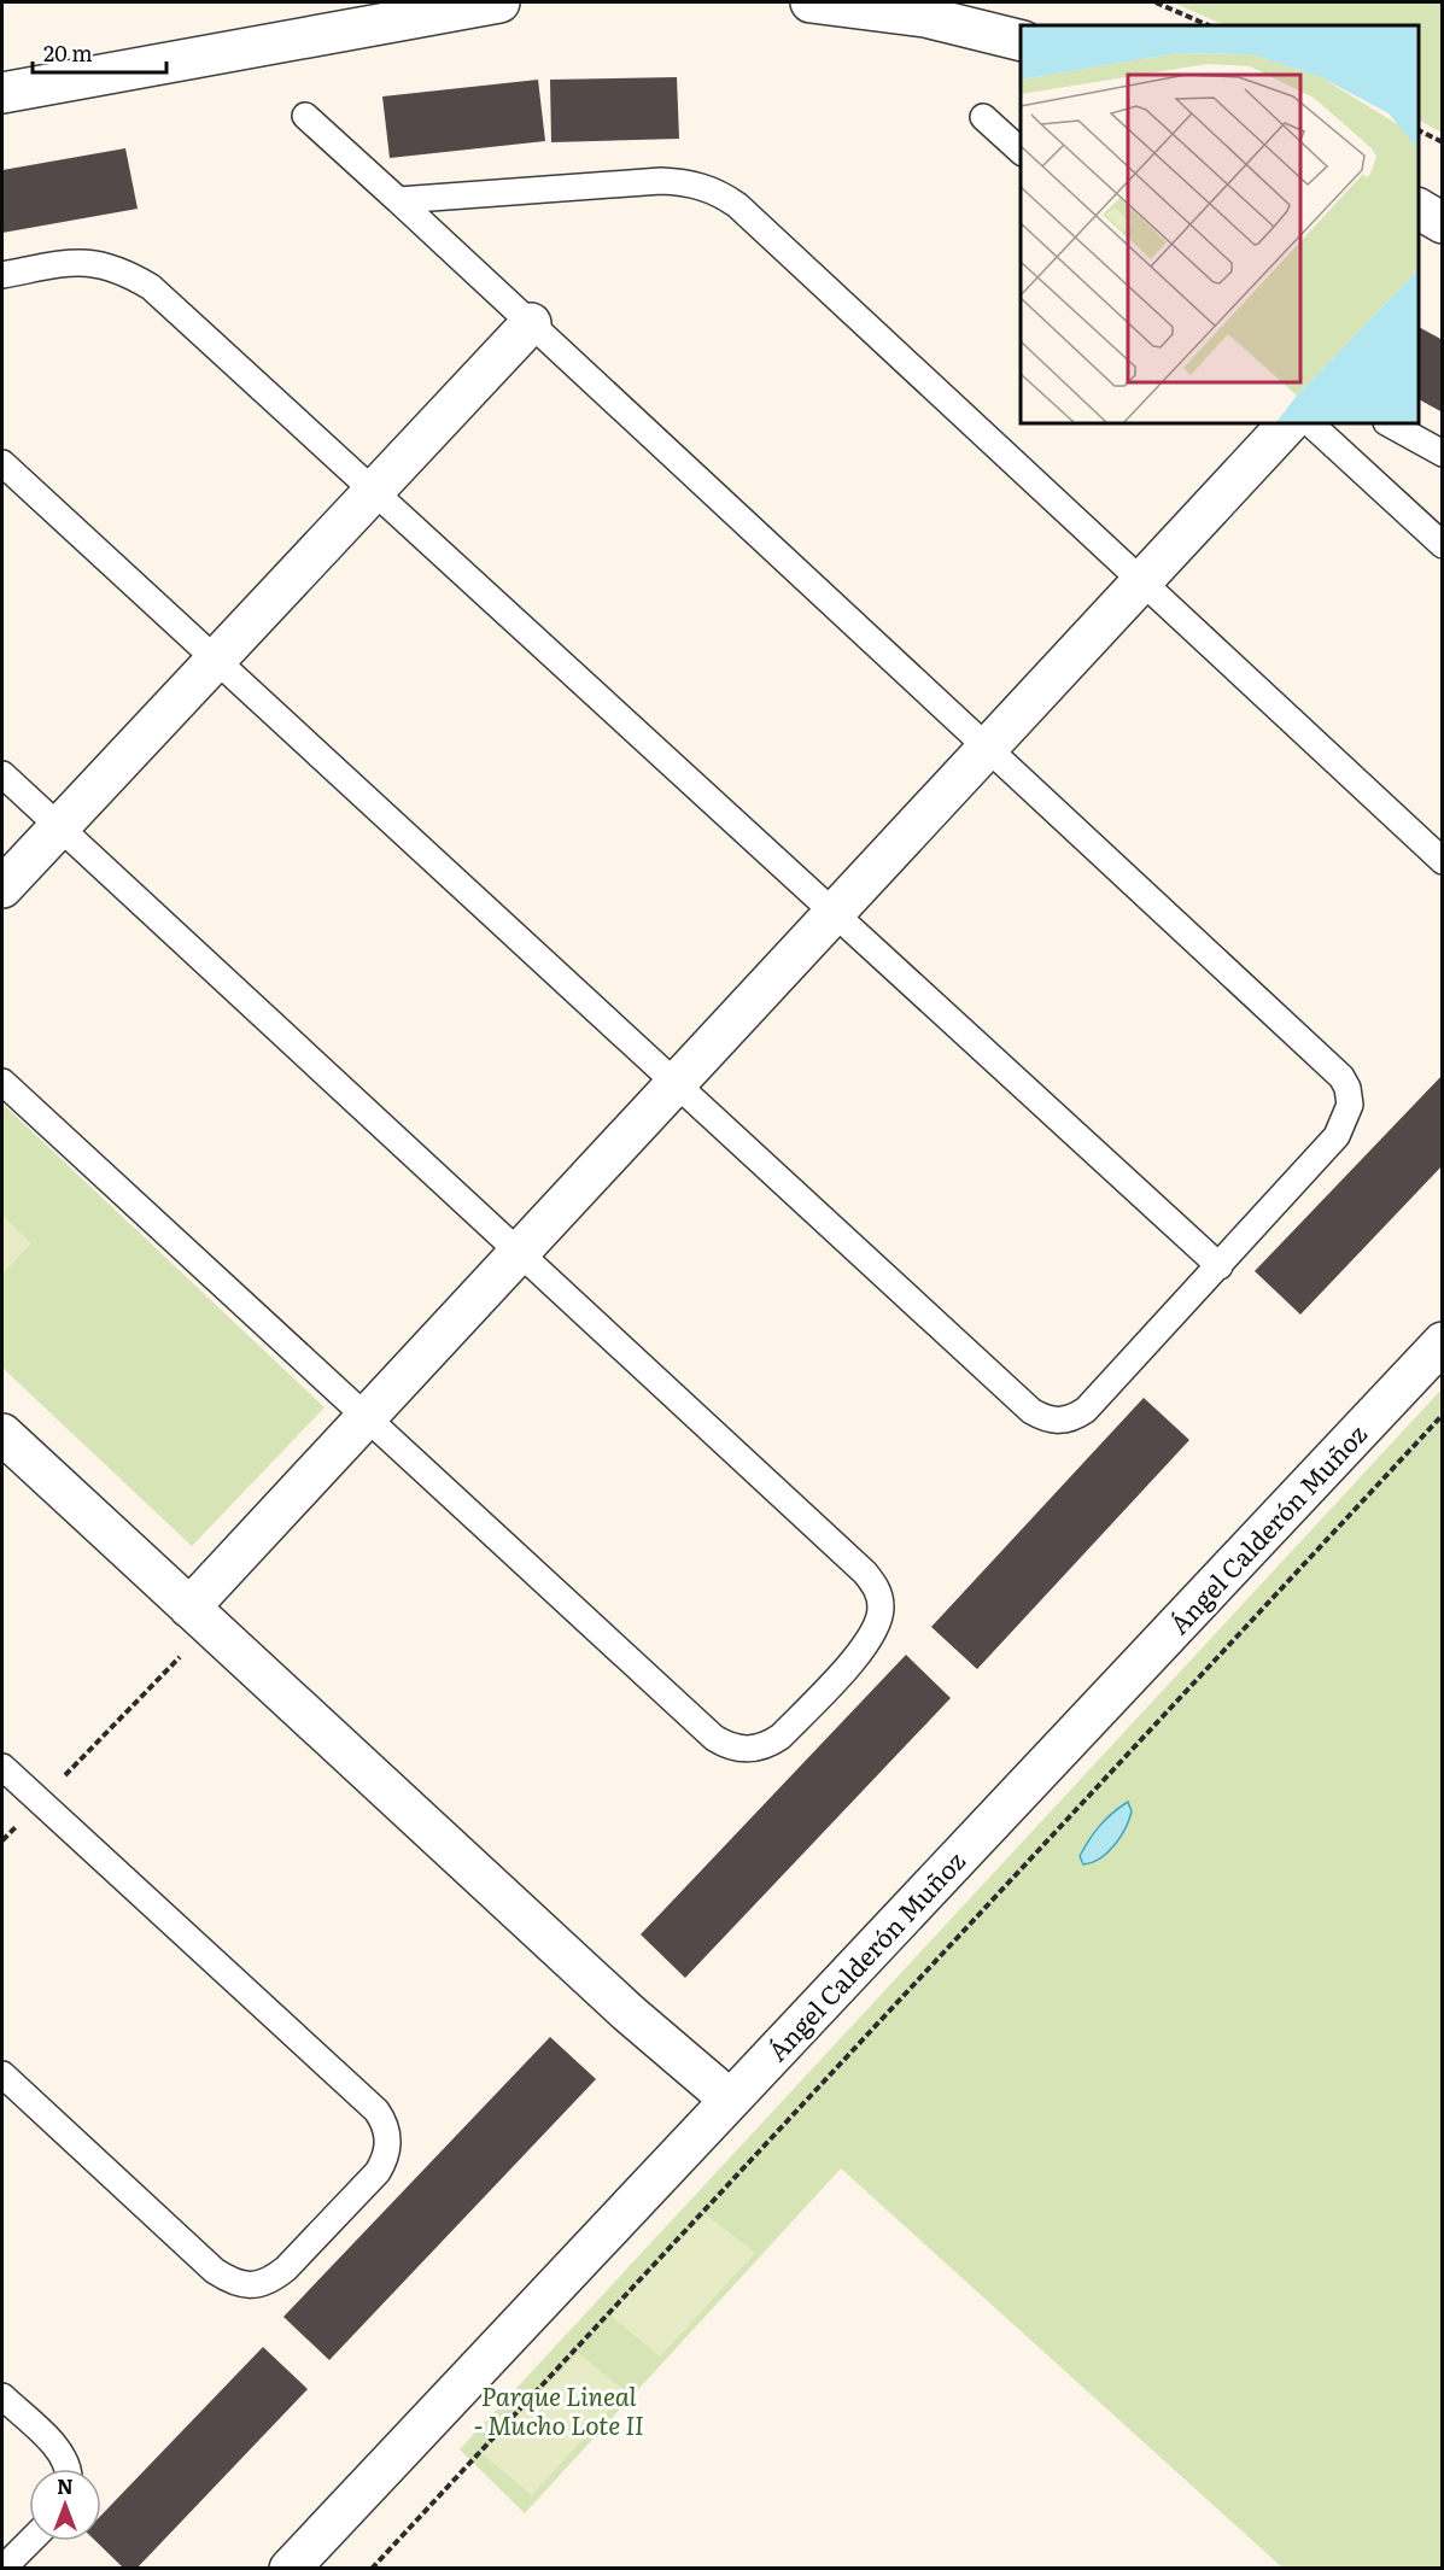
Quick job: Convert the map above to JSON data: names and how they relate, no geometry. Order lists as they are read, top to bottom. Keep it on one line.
{"streets":{"street":["Ángel Calderón Muñoz"]},"parks":["Parque Lineal - Mucho Lote II"],"scale_bar":"20 m","north":"top"}
